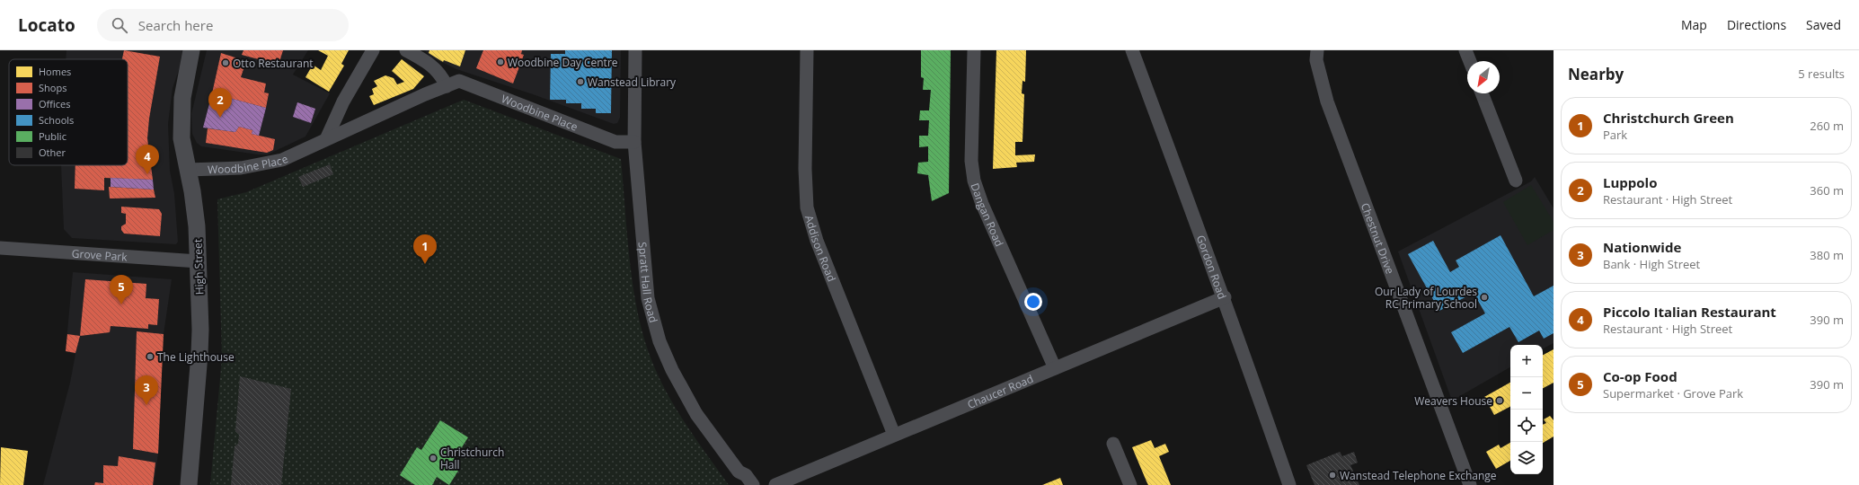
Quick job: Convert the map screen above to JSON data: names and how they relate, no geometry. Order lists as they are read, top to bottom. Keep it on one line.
{"streets":{"street":["Woodbine Place","Dangan Road","Chestnut Drive","Addison Road","Grove Park","High Street","Gordon Road","Spratt Hall Road","Chaucer Road"]},"crossings":[["Woodbine Place","High Street"],["Woodbine Place","Spratt Hall Road"],["Dangan Road","Chaucer Road"],["Addison Road","Chaucer Road"],["Grove Park","High Street"],["Gordon Road","Chaucer Road"]],"places":["Woodbine Day Centre","Otto Restaurant","Wanstead Library","Our Lady of Lourdes RC Primary School","The Lighthouse","Weavers House","Christchurch Hall","Wanstead Telephone Exchange"],"legend":["Homes","Shops","Offices","Schools","Public","Other"],"north":"bottom left","page":{"header":"Locato","search":"Search here","nav":["Map","Directions","Saved"],"heading":["Nearby","5 results"],"pins":["2","4","1","5","3"],"list":[{"mark":"1","name":"Christchurch Green","note":"Park","value":"260 m"},{"mark":"2","name":"Luppolo","note":"Restaurant · High Street","value":"360 m"},{"mark":"3","name":"Nationwide","note":"Bank · High Street","value":"380 m"},{"mark":"4","name":"Piccolo Italian Restaurant","note":"Restaurant · High Street","value":"390 m"},{"mark":"5","name":"Co-op Food","note":"Supermarket · Grove Park","value":"390 m"}],"map_buttons":["+","−"]}}
